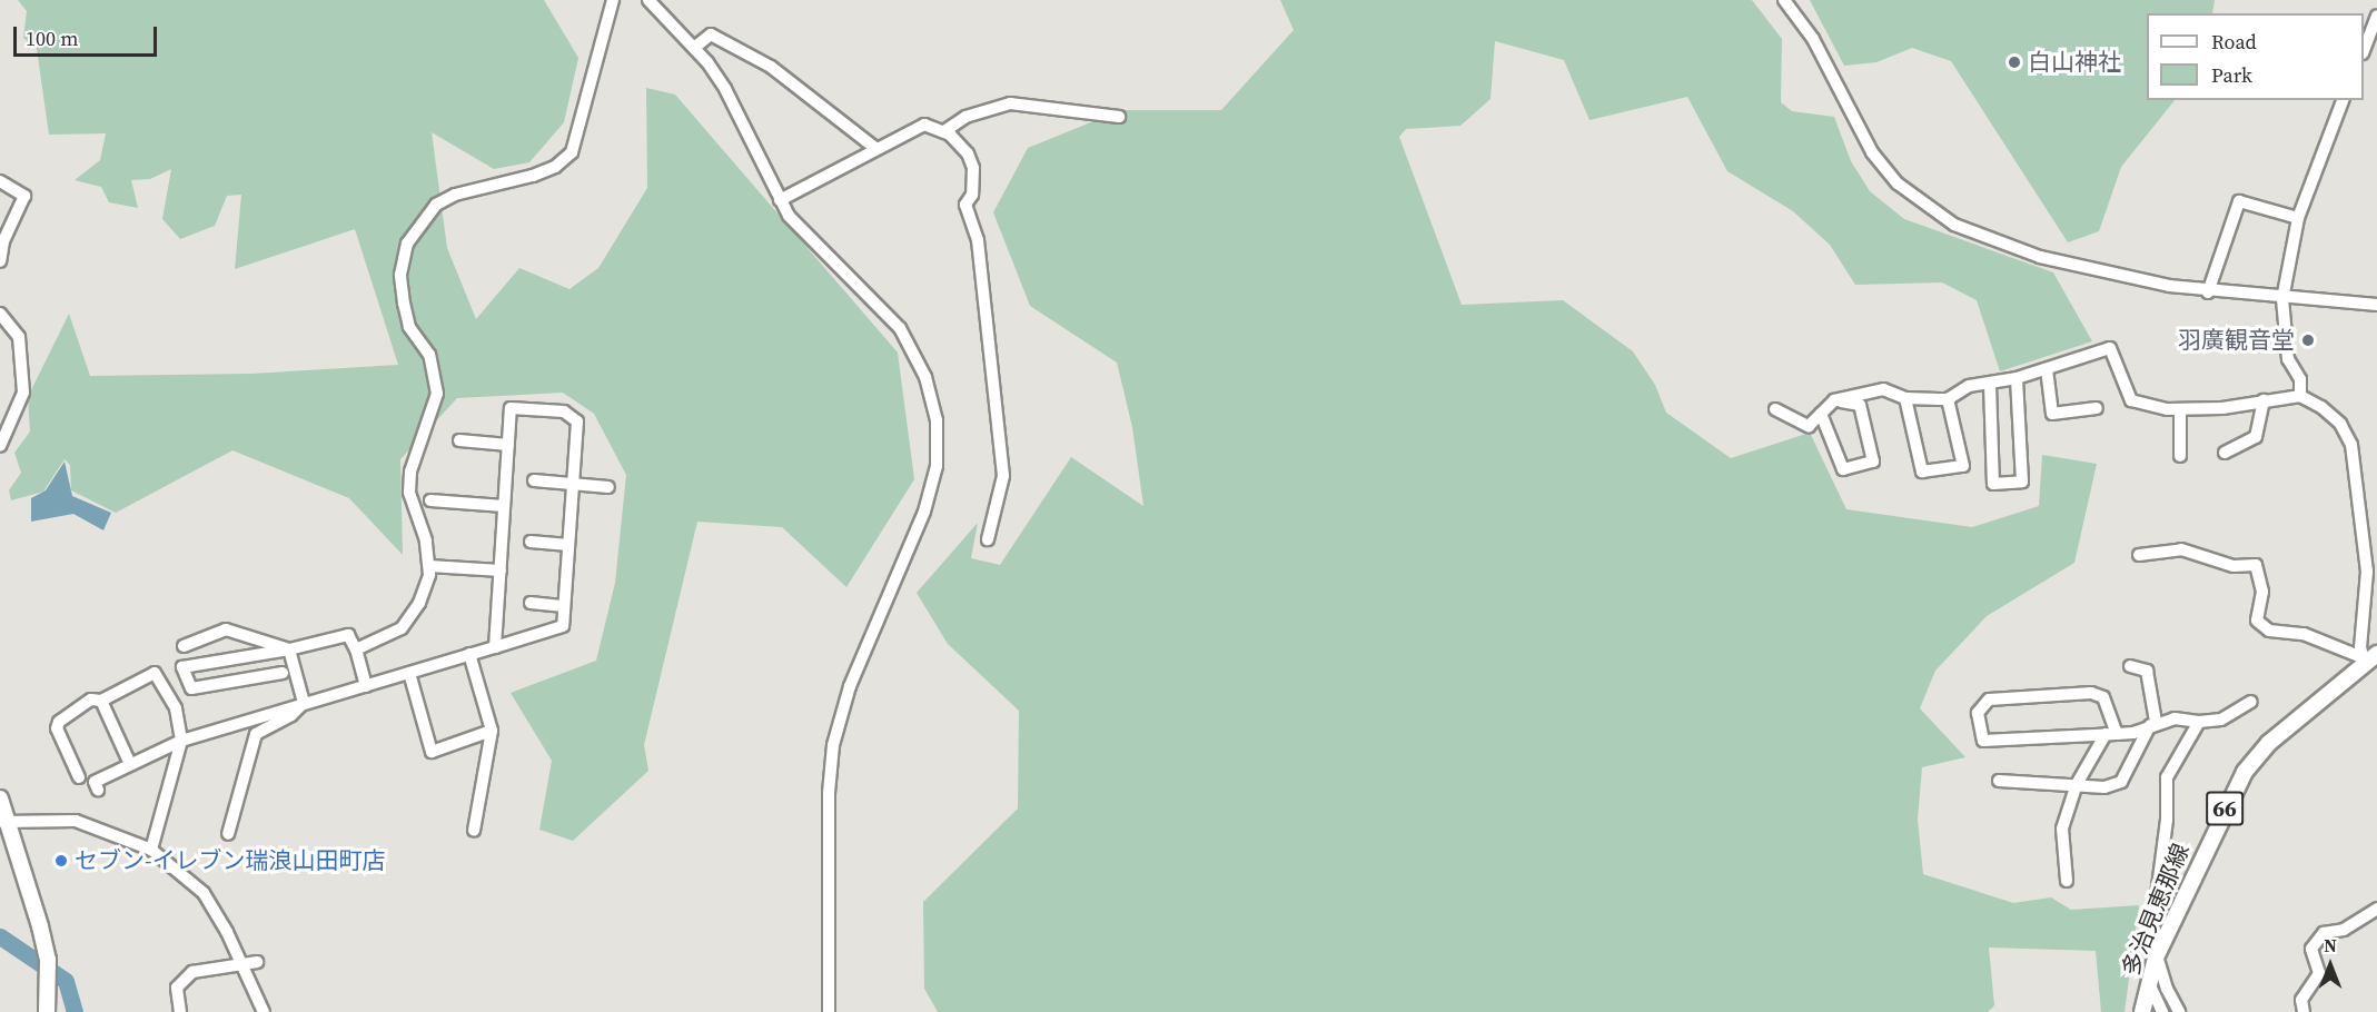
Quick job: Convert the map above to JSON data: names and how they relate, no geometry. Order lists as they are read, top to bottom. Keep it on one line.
{"streets":{"main road":["66","多治見恵那線"]},"places":["白山神社","羽廣観音堂","セブン-イレブン瑞浪山田町店"],"legend":["Road","Park"],"scale_bar":"100 m","north":"top"}
